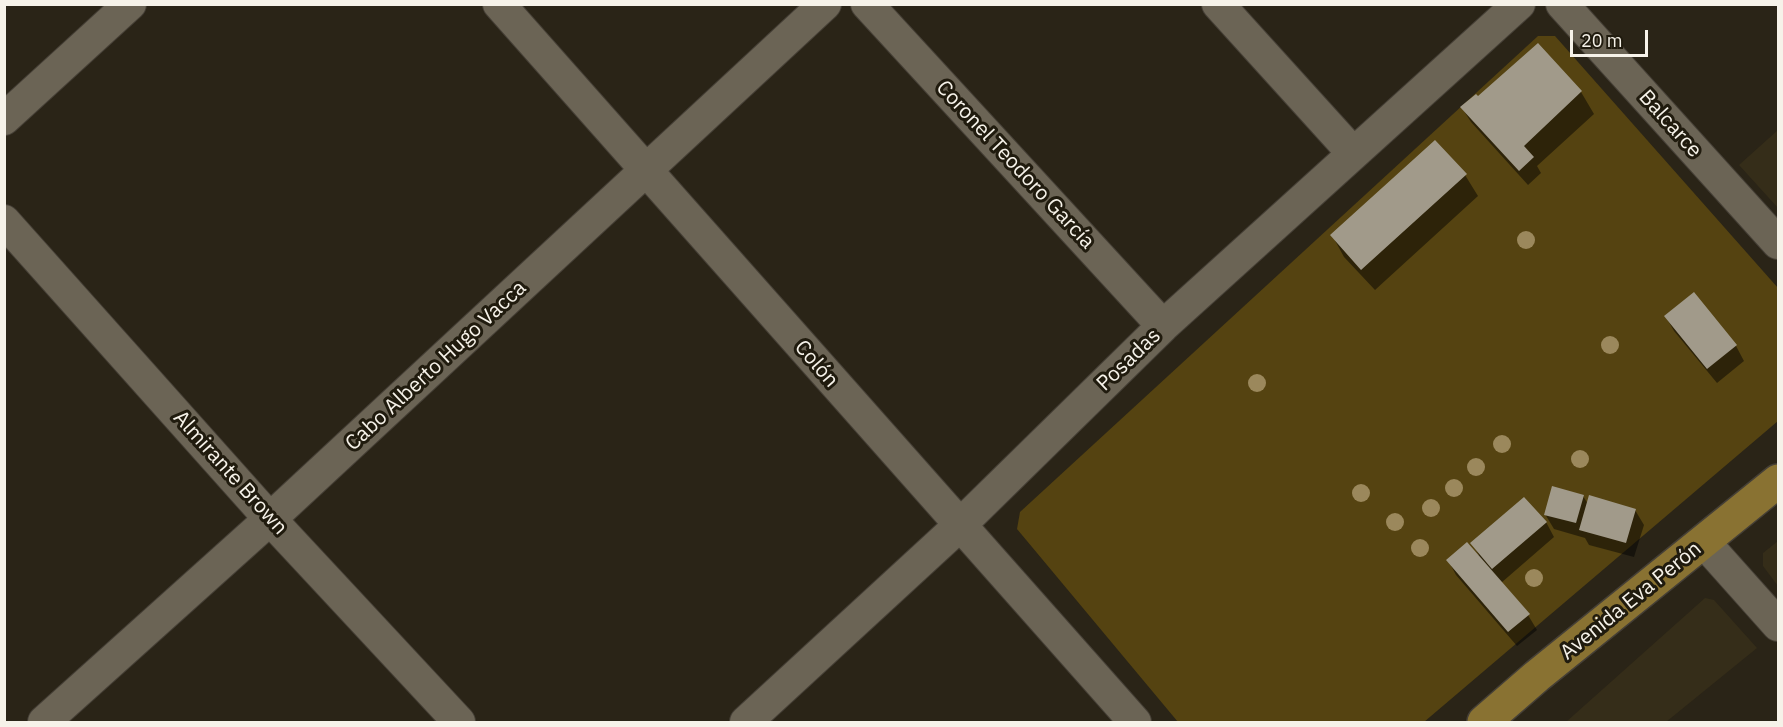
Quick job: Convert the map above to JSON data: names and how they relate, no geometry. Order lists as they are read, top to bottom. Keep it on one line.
{"streets":{"main road":["Avenida Eva Perón"],"street":["Balcarce","Coronel Teodoro García","Posadas","Colón","Cabo Alberto Hugo Vacca","Almirante Brown"]},"crossings":[["Coronel Teodoro García","Posadas"],["Posadas","Colón"],["Colón","Cabo Alberto Hugo Vacca"],["Cabo Alberto Hugo Vacca","Almirante Brown"]],"scale_bar":"20 m"}
